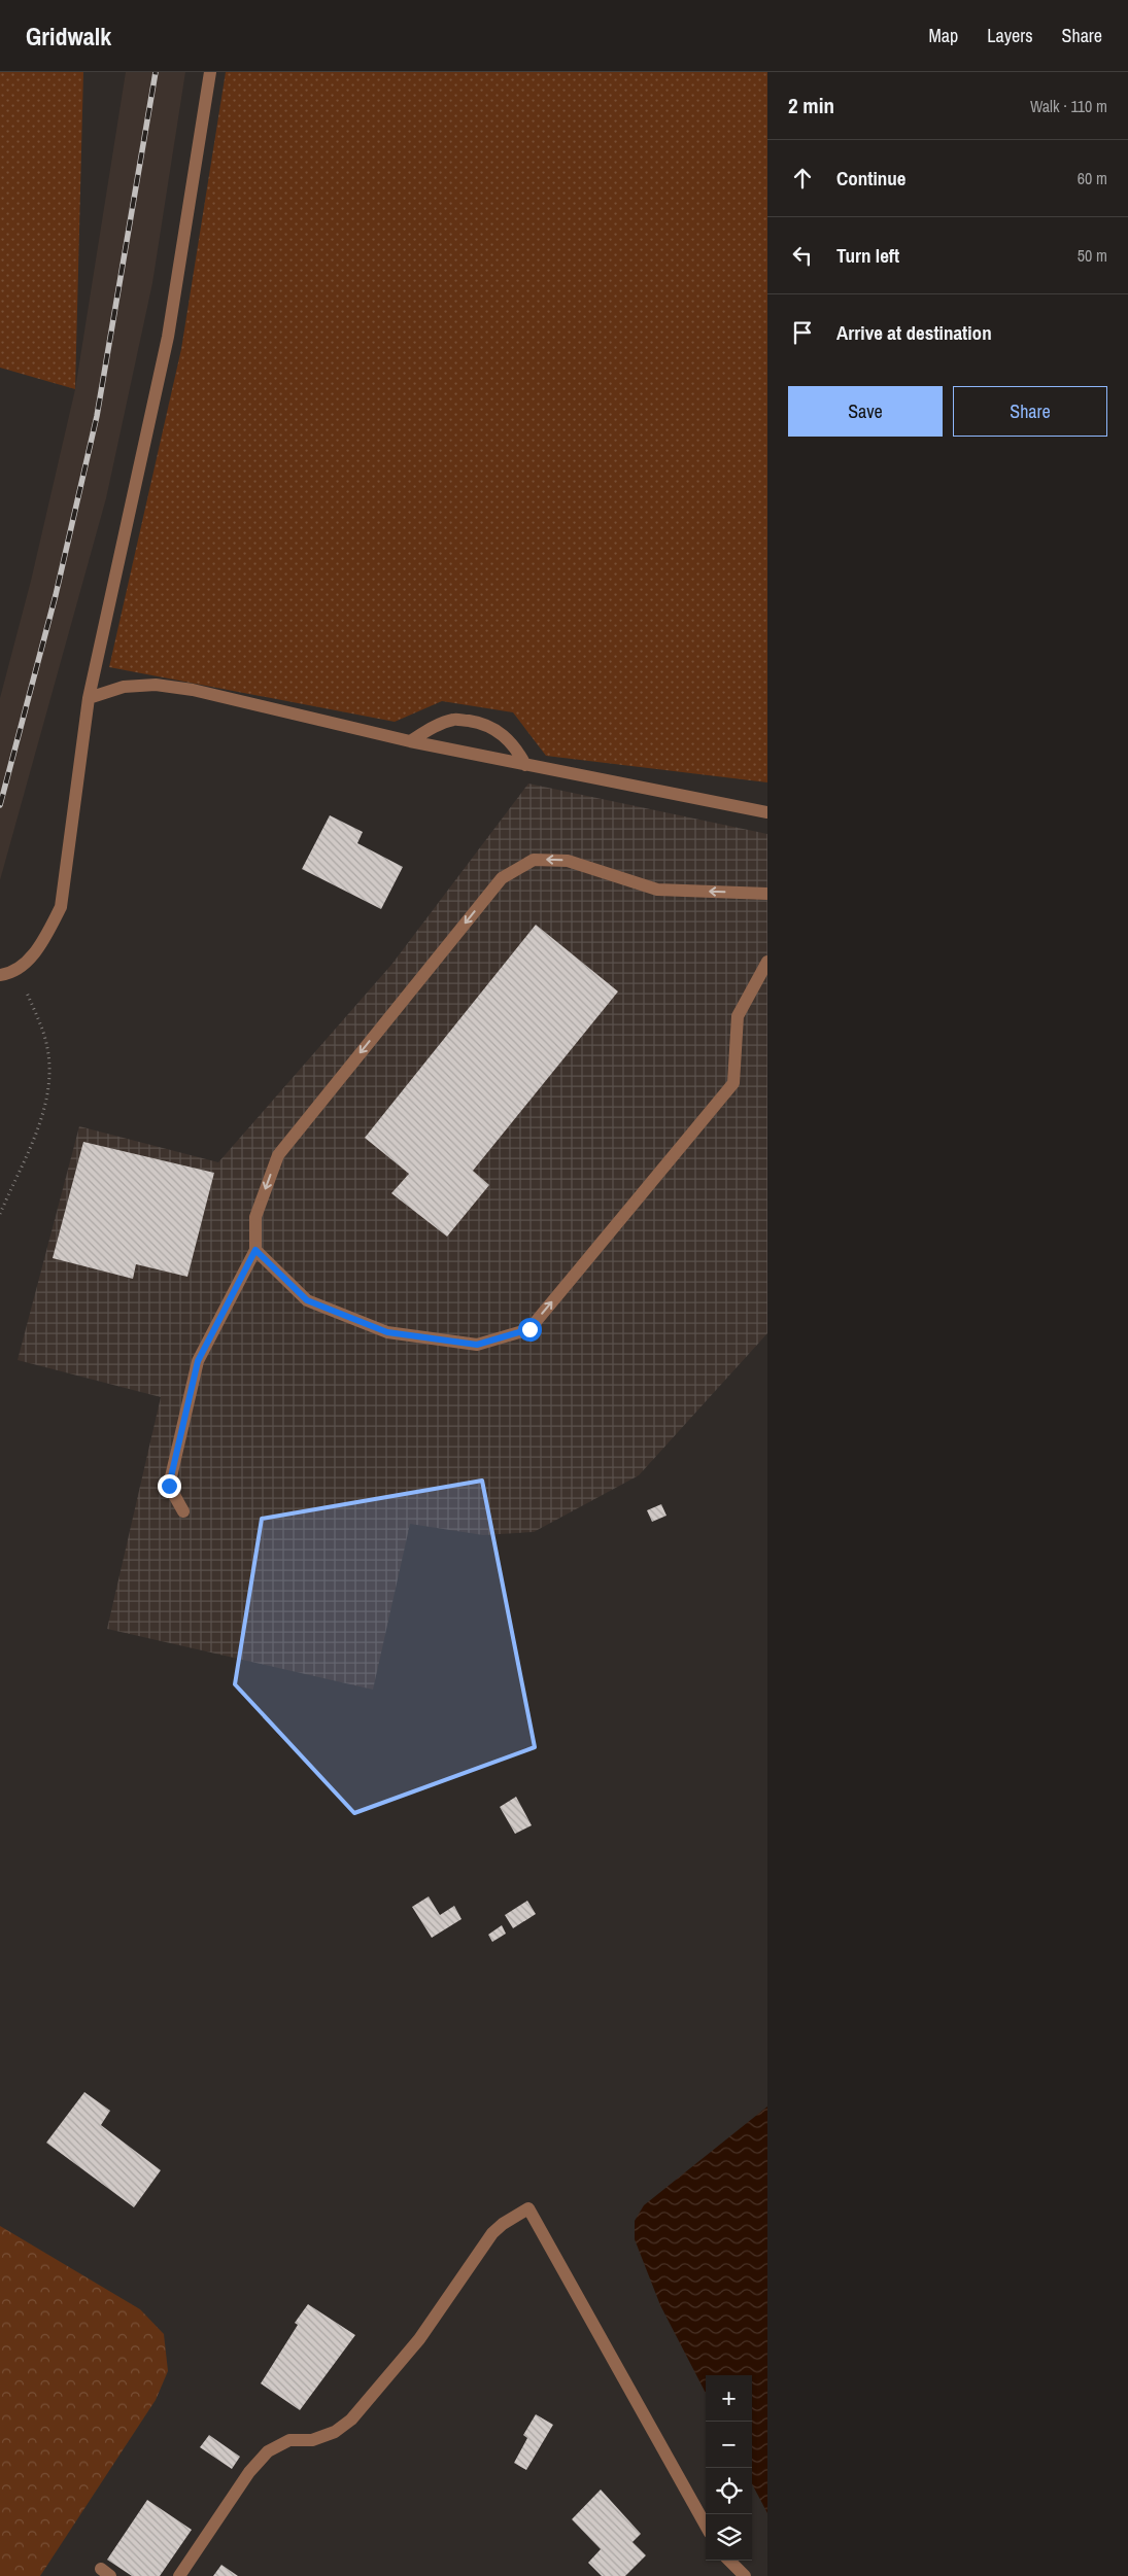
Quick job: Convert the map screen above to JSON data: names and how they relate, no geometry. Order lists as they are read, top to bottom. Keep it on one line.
{"page":{"header":"Gridwalk","nav":["Map","Layers","Share"],"heading":["2 min","Walk · 110 m"],"list":[["Continue","60 m"],["Turn left","50 m"],"Arrive at destination"],"buttons":["Save","Share"],"map_buttons":["+","−"]}}
